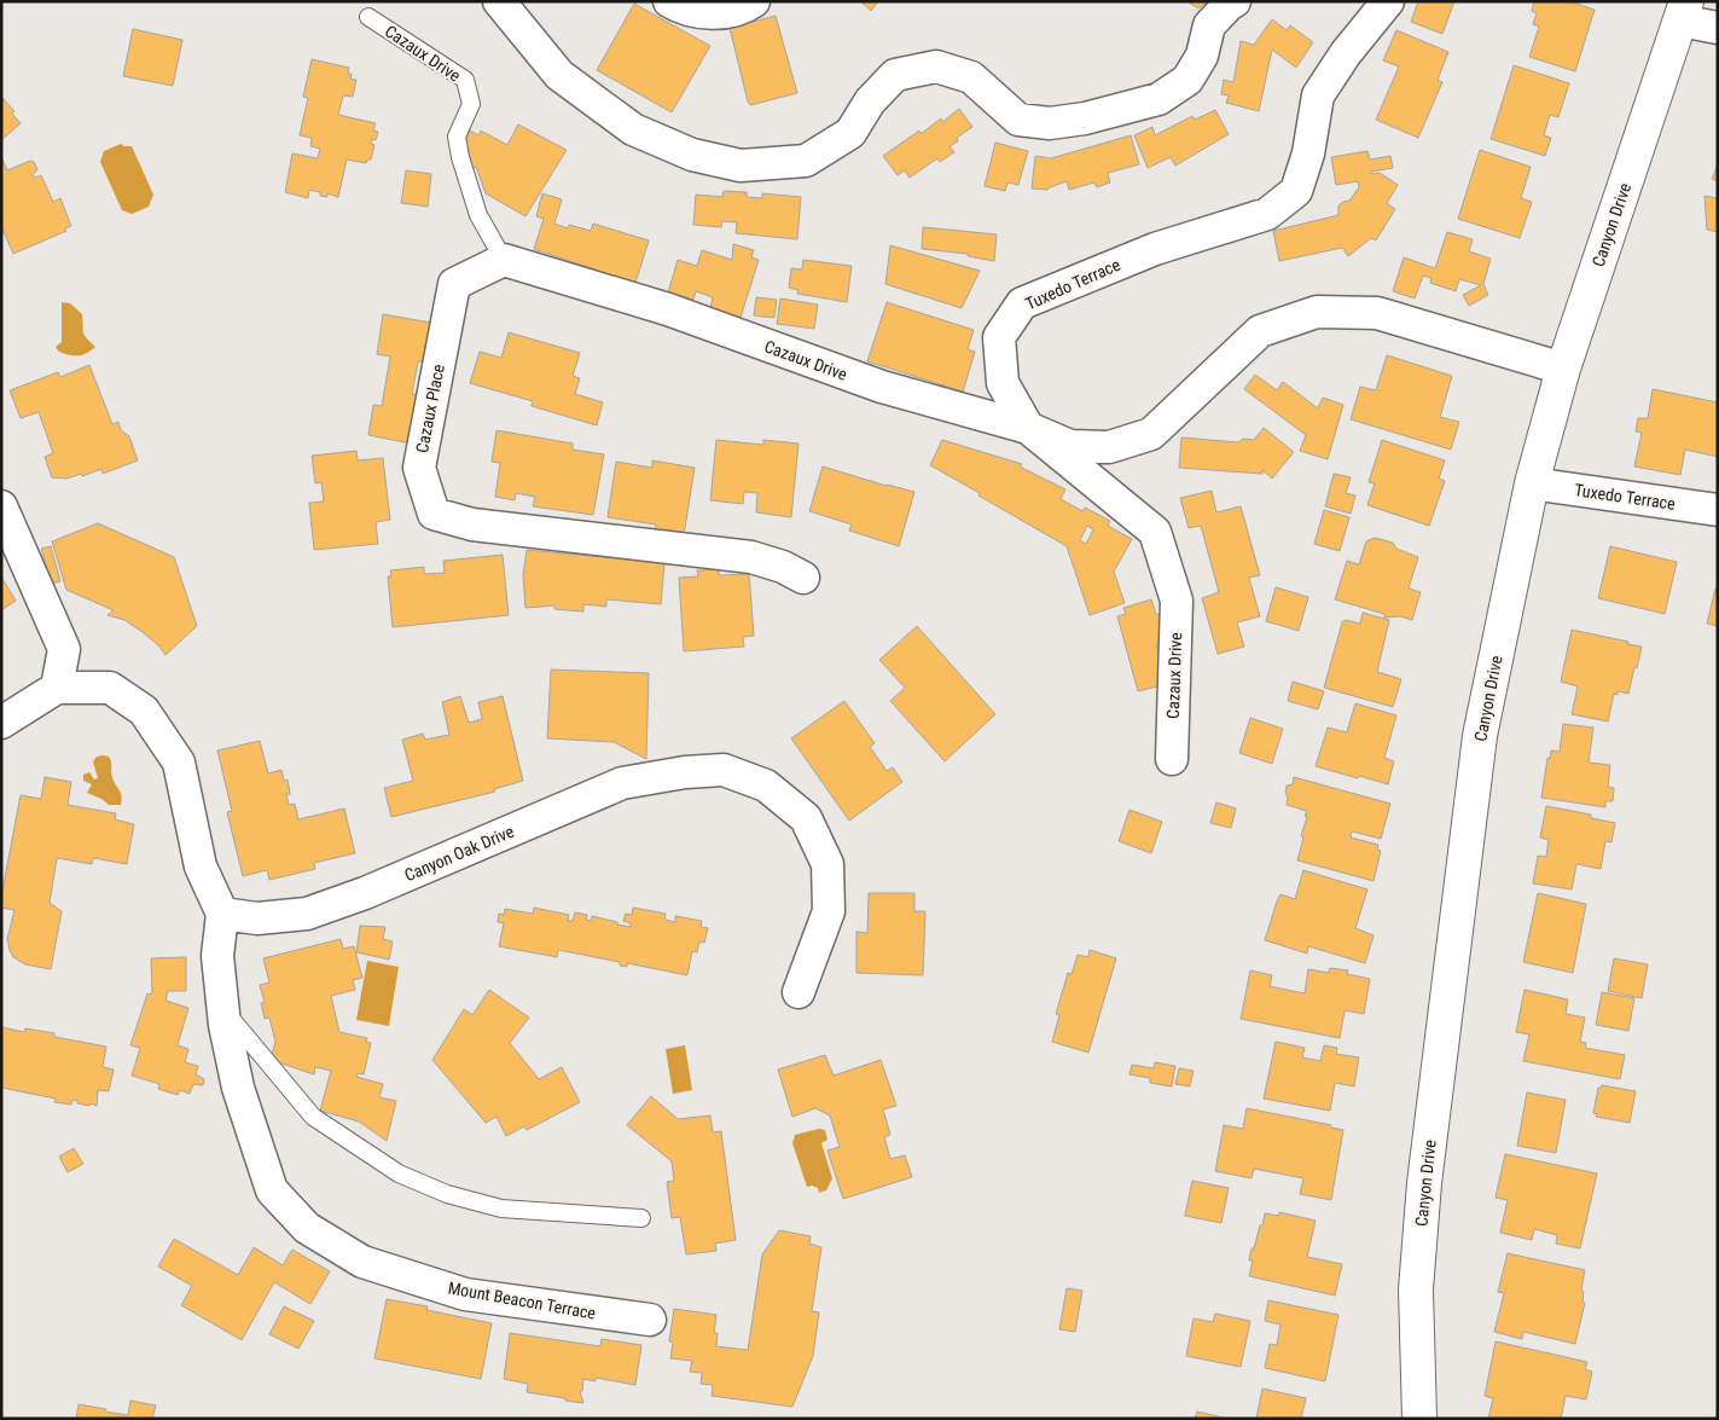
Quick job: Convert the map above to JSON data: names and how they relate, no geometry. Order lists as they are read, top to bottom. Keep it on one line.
{"streets":{"street":["Cazaux Drive","Canyon Drive","Tuxedo Terrace","Cazaux Place","Canyon Oak Drive","Mount Beacon Terrace"]},"crossings":[["Cazaux Drive","Tuxedo Terrace"],["Cazaux Drive","Cazaux Place"],["Canyon Drive","Tuxedo Terrace"],["Canyon Oak Drive","Mount Beacon Terrace"]]}
